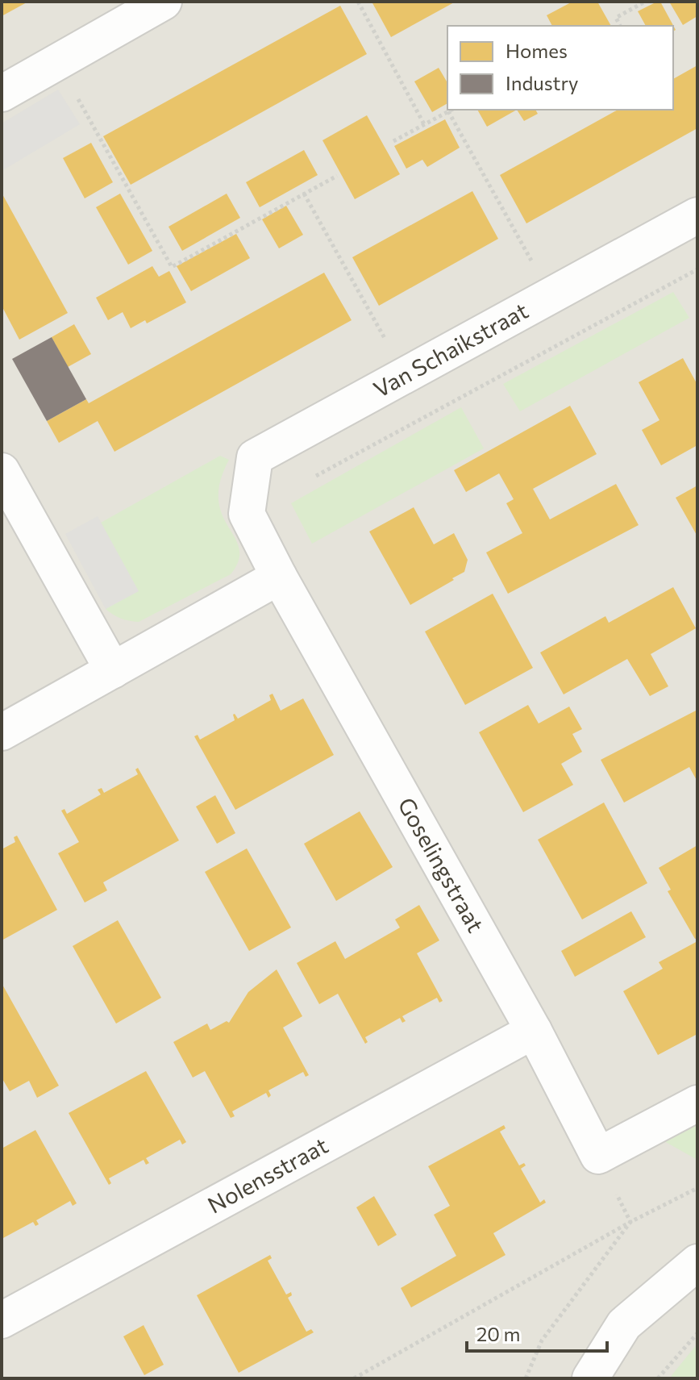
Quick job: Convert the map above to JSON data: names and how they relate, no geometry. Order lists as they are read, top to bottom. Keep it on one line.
{"streets":{"street":["Van Schaikstraat","Goselingstraat","Nolensstraat"]},"crossings":[["Van Schaikstraat","Goselingstraat"],["Goselingstraat","Nolensstraat"]],"legend":["Homes","Industry"],"scale_bar":"20 m"}
